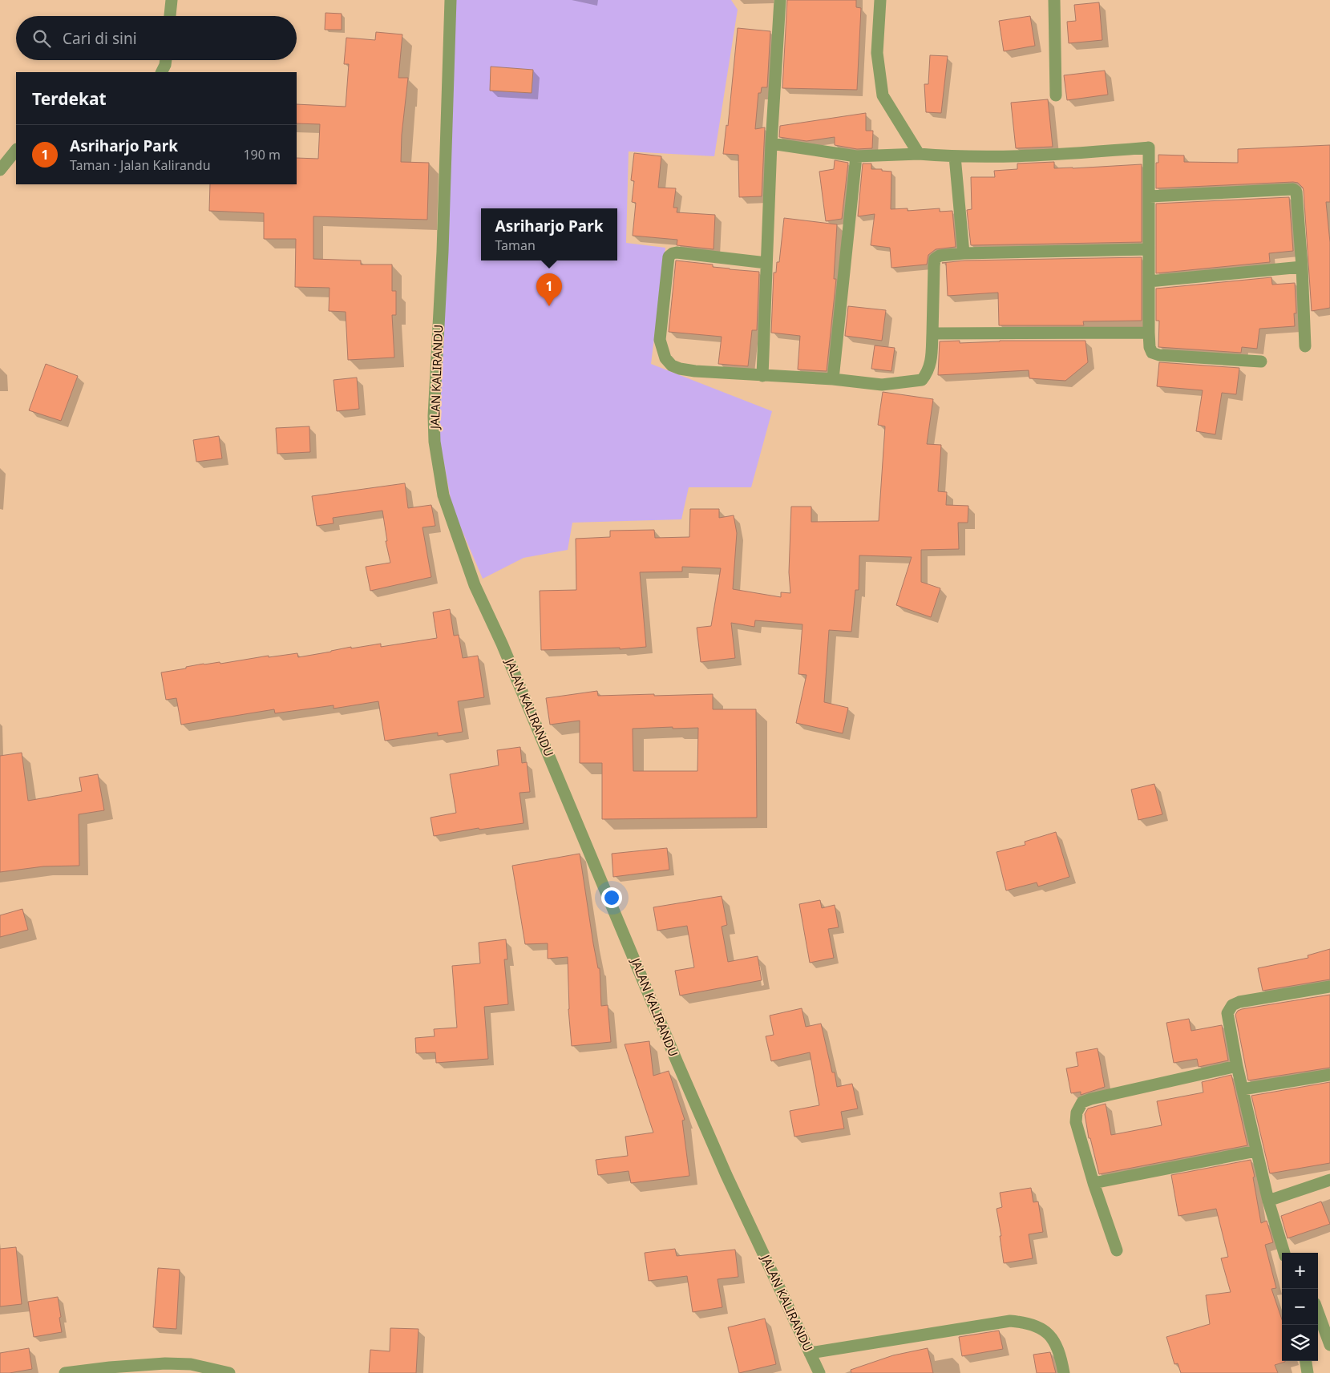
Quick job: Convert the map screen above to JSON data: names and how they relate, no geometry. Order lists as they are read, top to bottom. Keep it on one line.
{"streets":{"street":["JALAN KALIRANDU"]},"page":{"search":"Cari di sini","heading":"Terdekat","list":[{"mark":"1","name":"Asriharjo Park","note":"Taman · Jalan Kalirandu","value":"190 m"}],"popup":["Asriharjo Park","Taman"],"pins":"1","map_buttons":["+","−"]}}
